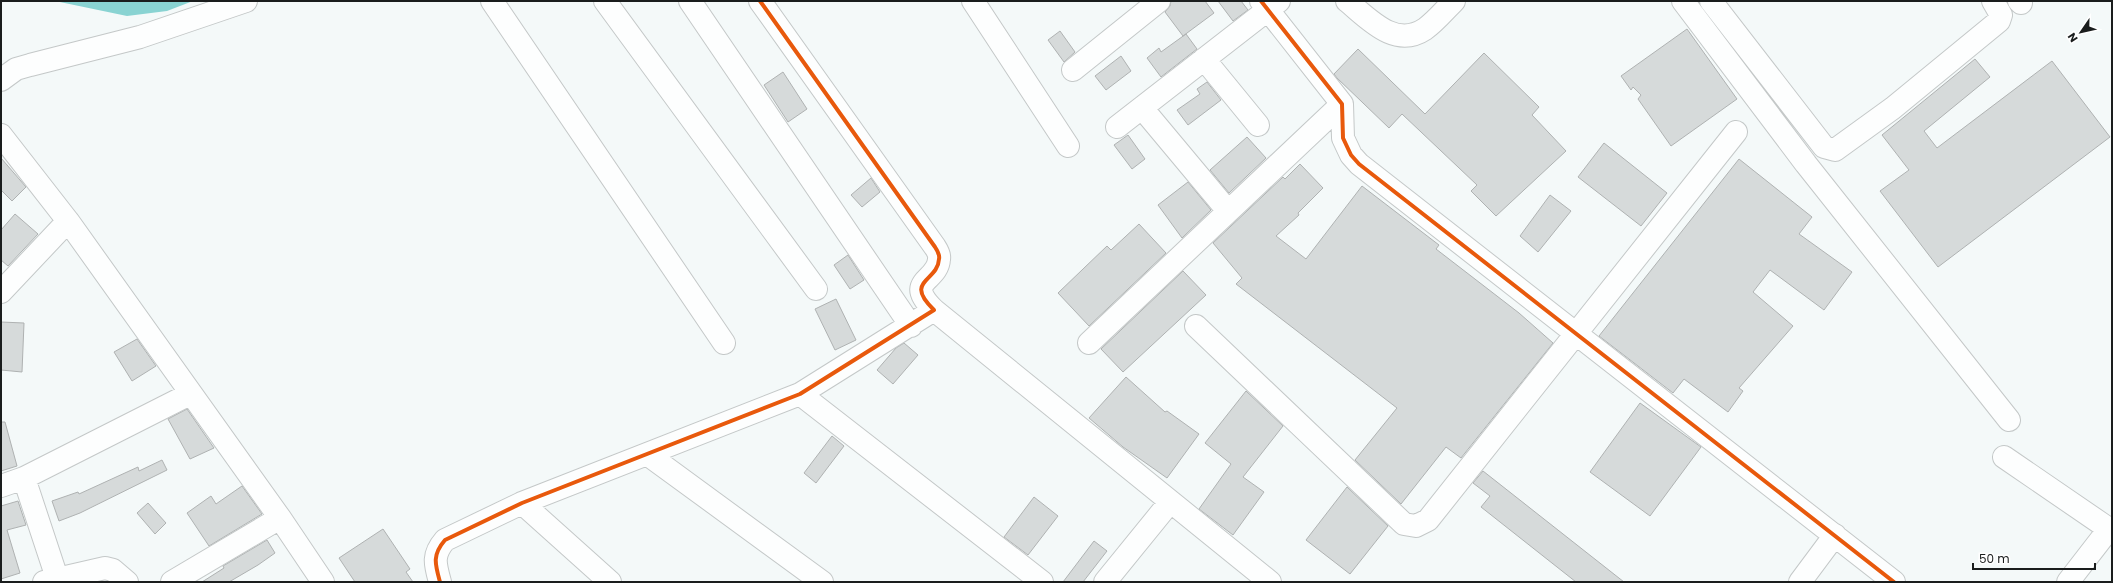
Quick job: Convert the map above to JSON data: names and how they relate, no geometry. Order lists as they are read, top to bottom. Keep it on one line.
{"scale_bar":"50 m","north":"bottom left"}
